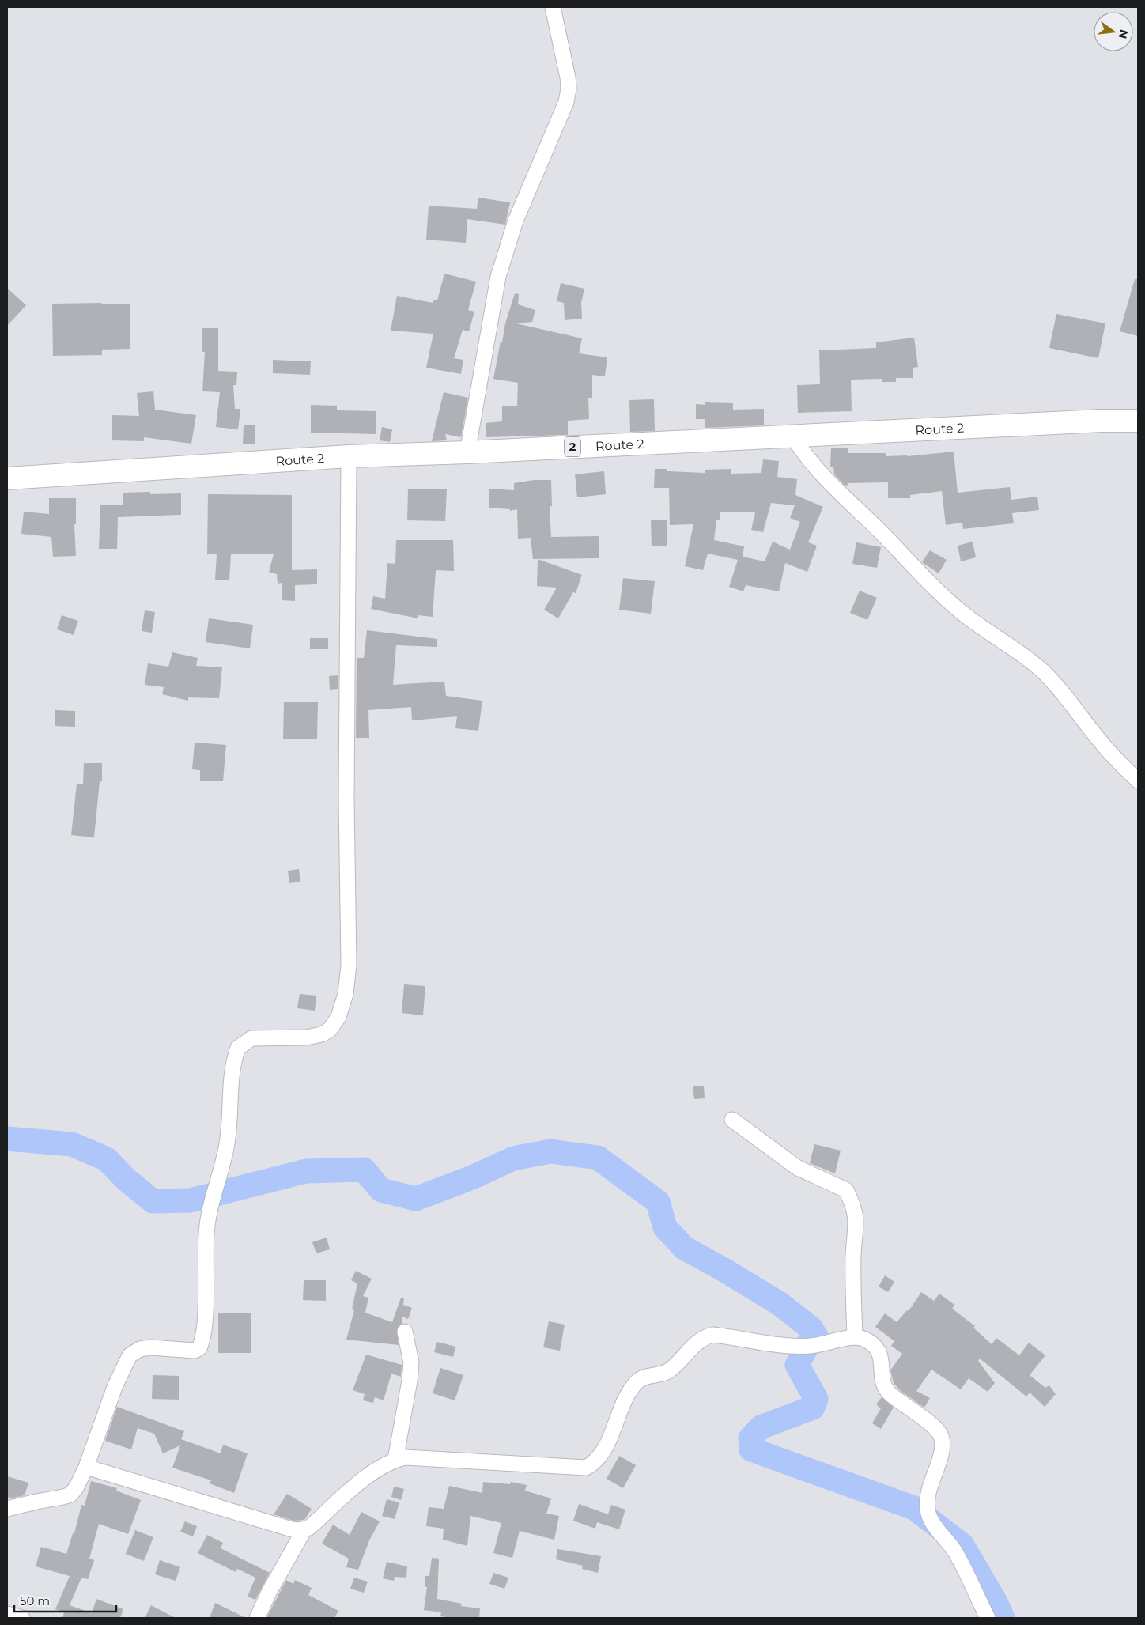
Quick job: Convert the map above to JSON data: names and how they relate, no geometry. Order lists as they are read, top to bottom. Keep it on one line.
{"streets":{"highway":["Route 2","2"]},"scale_bar":"50 m","north":"right"}
